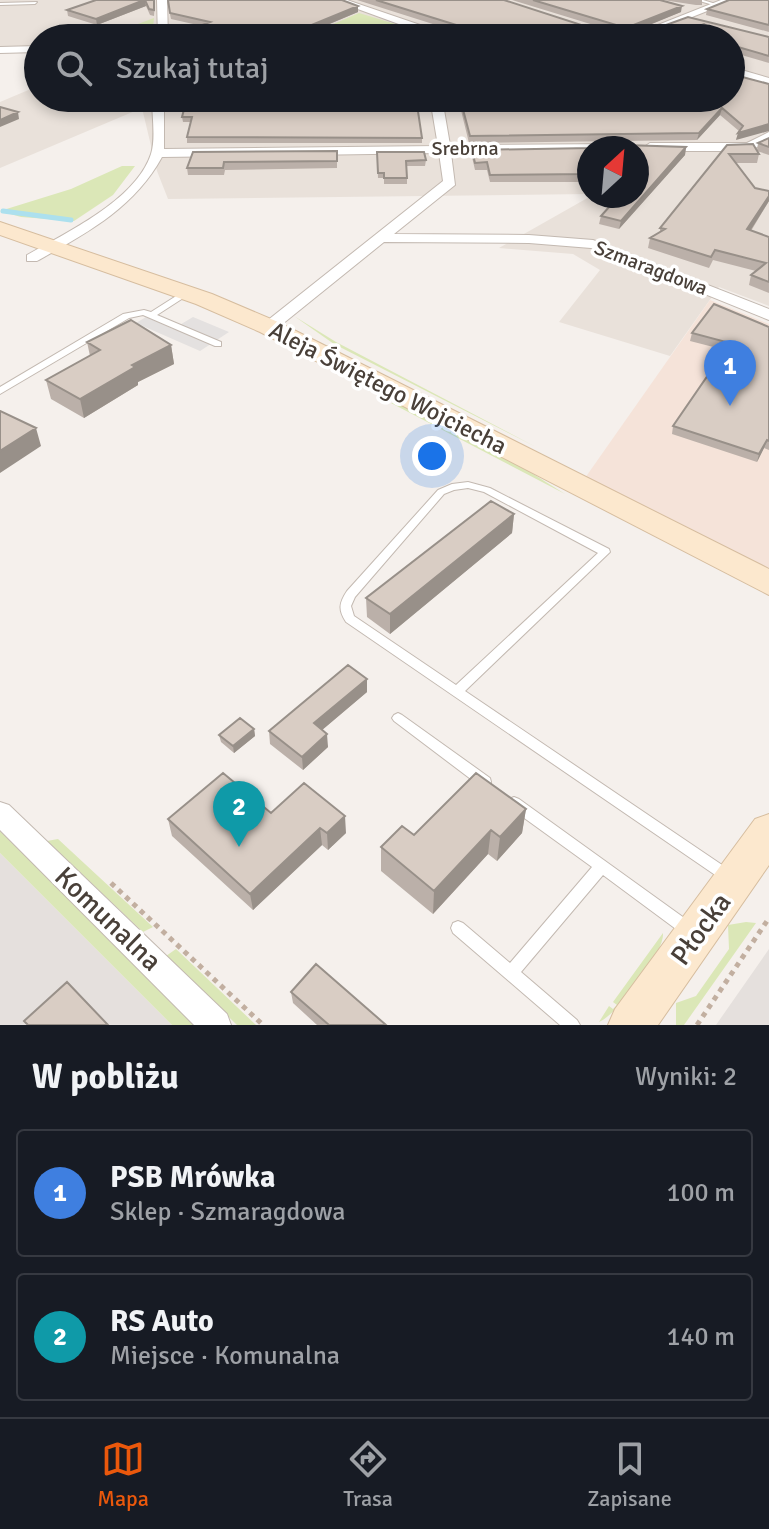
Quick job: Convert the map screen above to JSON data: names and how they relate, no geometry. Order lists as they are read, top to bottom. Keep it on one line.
{"streets":{"street":["Srebrna","Szmaragdowa","Aleja Świętego Wojciecha","Komunalna","Płocka"]},"north":"top right","page":{"search":"Szukaj tutaj","pins":["1","2"],"heading":["W pobliżu","Wyniki: 2"],"list":[{"mark":"1","name":"PSB Mrówka","note":"Sklep · Szmaragdowa","value":"100 m"},{"mark":"2","name":"RS Auto","note":"Miejsce · Komunalna","value":"140 m"}],"nav":["Mapa","Trasa","Zapisane"]}}
